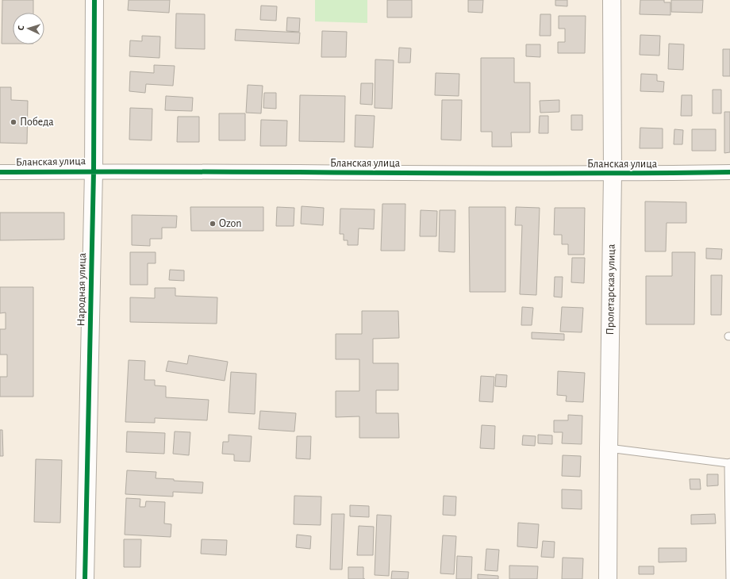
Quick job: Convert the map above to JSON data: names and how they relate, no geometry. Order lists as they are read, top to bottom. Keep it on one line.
{"streets":{"street":["Бланская улица","Народная улица","Пролетарская улица"]},"crossings":[["Бланская улица","Народная улица"],["Бланская улица","Пролетарская улица"]],"places":["Победа","Ozon"],"north":"left"}
